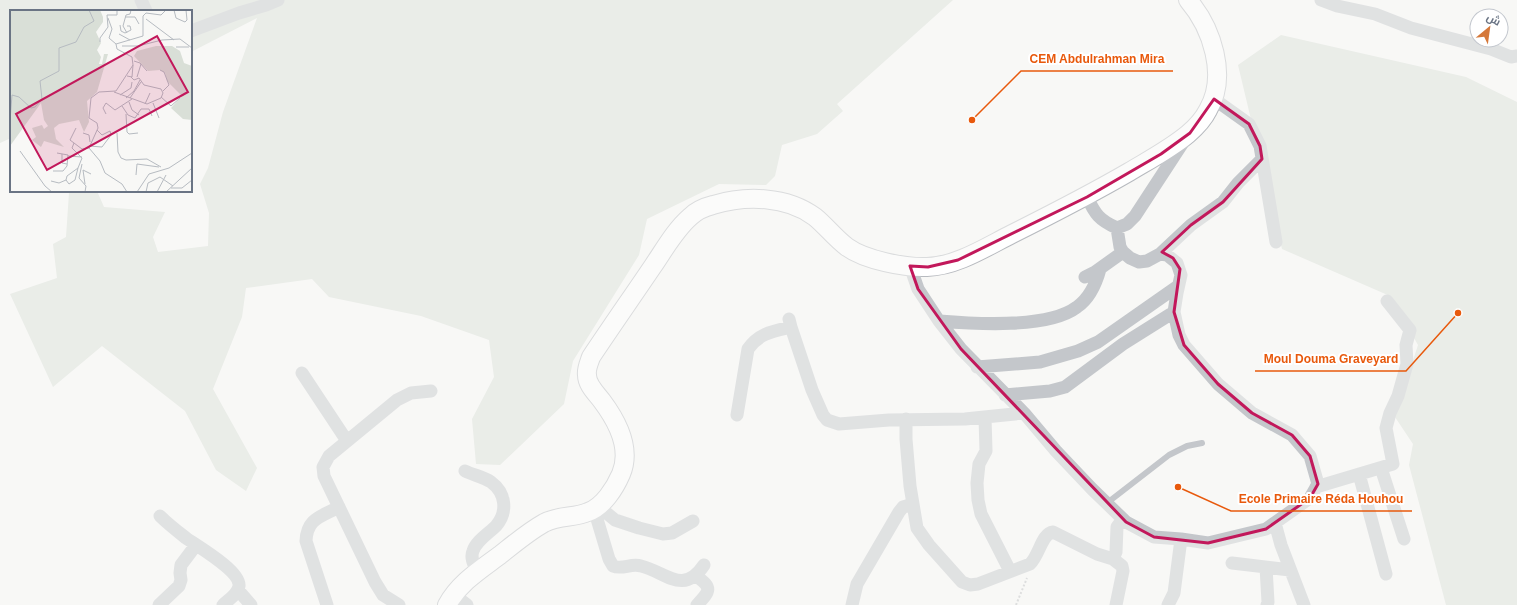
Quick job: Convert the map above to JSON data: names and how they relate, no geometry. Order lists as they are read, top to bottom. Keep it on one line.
{"places":["CEM Abdulrahman Mira","Moul Douma Graveyard","Ecole Primaire Réda Houhou"],"north":"top right"}
